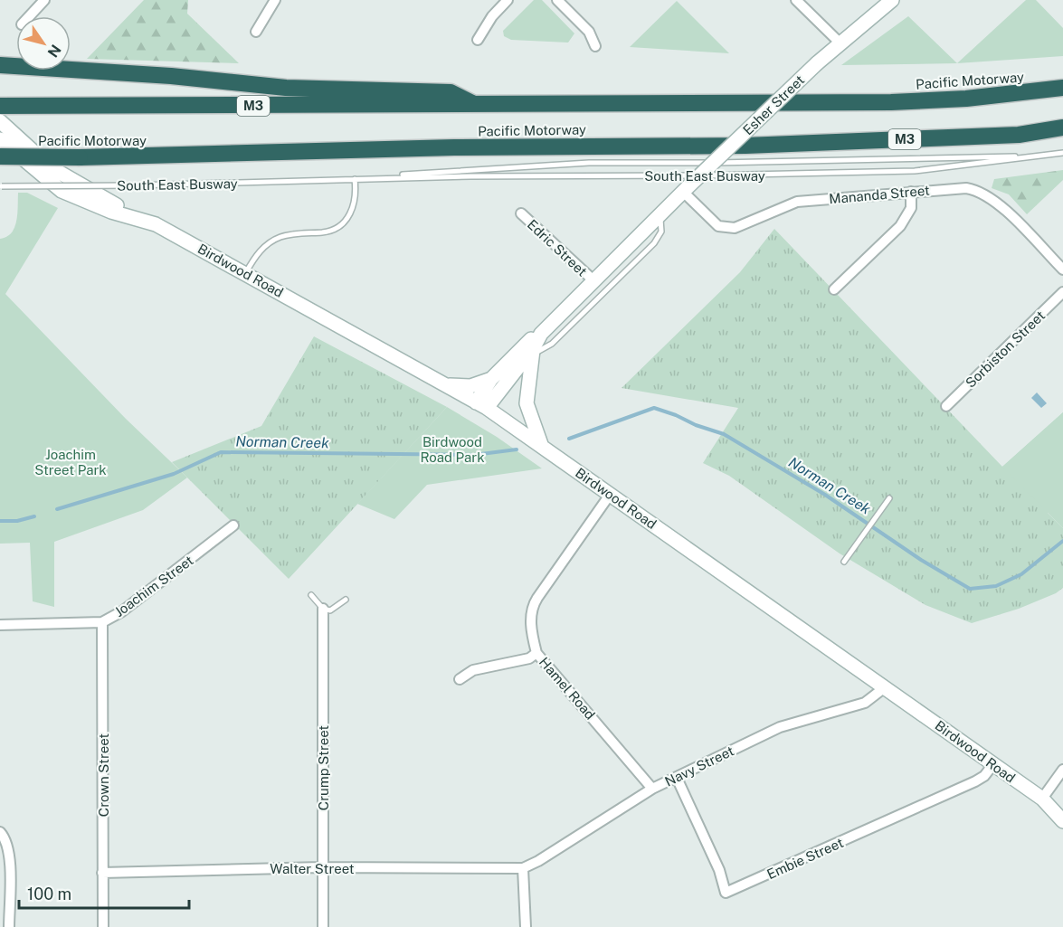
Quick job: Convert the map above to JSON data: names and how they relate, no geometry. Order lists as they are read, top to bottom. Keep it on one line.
{"streets":{"highway":["Pacific Motorway","M3"],"main road":["Esher Street","Birdwood Road"],"street":["Mananda Street","Edric Street","Sorbiston Street","Joachim Street","Hamel Road","Navy Street","Crump Street","Crown Street","Embie Street","Walter Street"],"lane":["South East Busway"]},"crossings":[["Esher Street","Mananda Street"],["Esher Street","Edric Street"],["Esher Street","Birdwood Road"],["Birdwood Road","Hamel Road"],["Birdwood Road","Navy Street"],["Birdwood Road","Embie Street"],["Joachim Street","Crown Street"],["Hamel Road","Navy Street"],["Navy Street","Embie Street"],["Navy Street","Walter Street"],["Crump Street","Walter Street"],["Crown Street","Walter Street"]],"water":["Norman Creek"],"parks":["Birdwood Road Park","Joachim Street Park"],"scale_bar":"100 m","north":"bottom right"}
